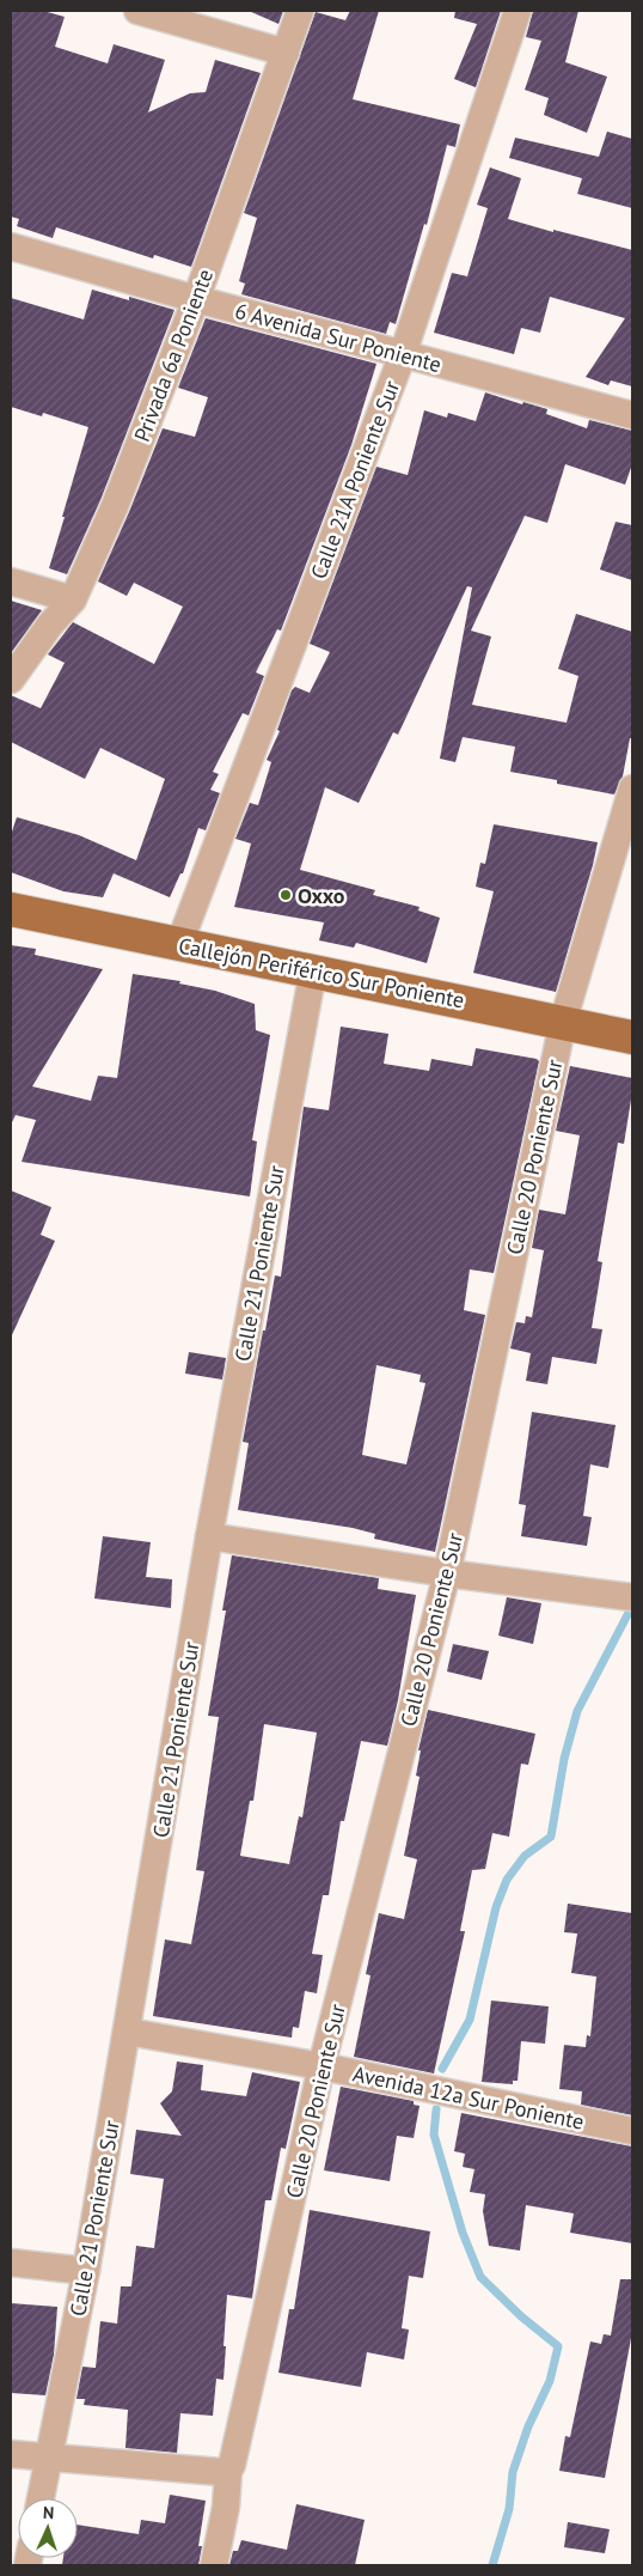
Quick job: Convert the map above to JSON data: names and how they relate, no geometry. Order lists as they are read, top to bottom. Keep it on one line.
{"streets":{"main road":["Callejón Periférico Sur Poniente"],"street":["6 Avenida Sur Poniente","Privada 6a Poniente","Calle 21A Poniente Sur","Calle 20 Poniente Sur","Calle 21 Poniente Sur","Avenida 12a Sur Poniente"]},"crossings":[["6 Avenida Sur Poniente","Privada 6a Poniente"],["6 Avenida Sur Poniente","Calle 21A Poniente Sur"],["Calle 21A Poniente Sur","Callejón Periférico Sur Poniente"],["Callejón Periférico Sur Poniente","Calle 20 Poniente Sur"],["Callejón Periférico Sur Poniente","Calle 21 Poniente Sur"],["Calle 20 Poniente Sur","Avenida 12a Sur Poniente"],["Calle 21 Poniente Sur","Avenida 12a Sur Poniente"]],"places":["Oxxo"],"north":"top"}
